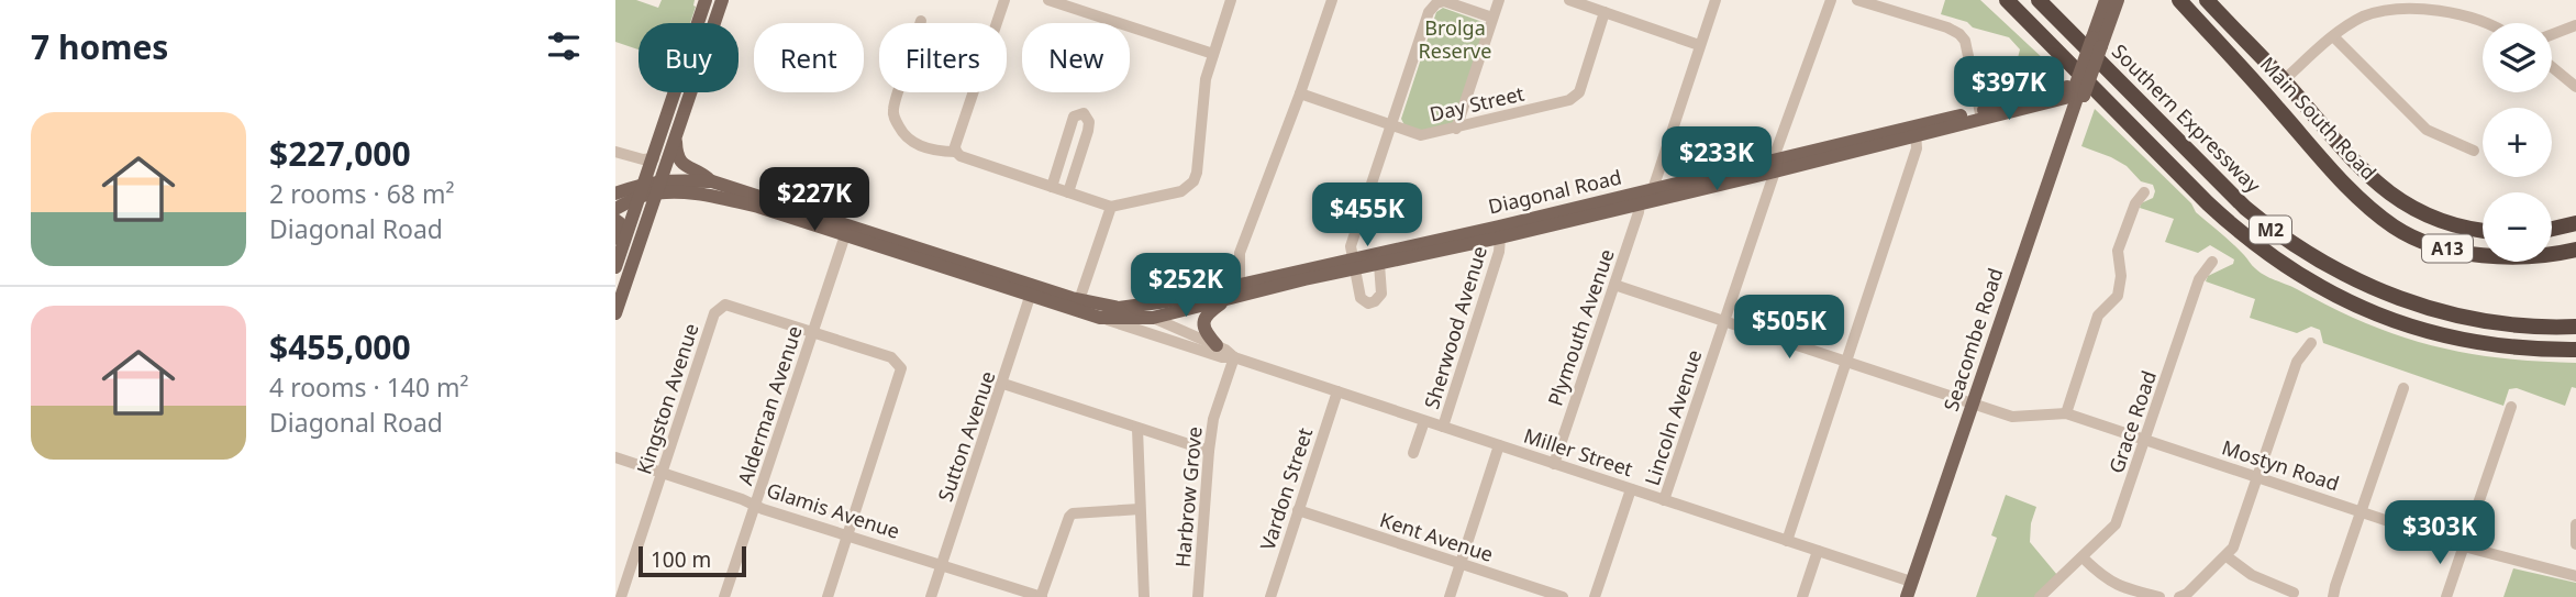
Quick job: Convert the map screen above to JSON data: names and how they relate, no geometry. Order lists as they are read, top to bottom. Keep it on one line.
{"streets":{"highway":["Southern Expressway","Main South Road","M2","A13"],"main road":["Diagonal Road","Seacombe Road"],"street":["Day Street","Sherwood Avenue","Plymouth Avenue","Kingston Avenue","Alderman Avenue","Lincoln Avenue","Grace Road","Sutton Avenue","Miller Street","Mostyn Road","Vardon Street","Harbrow Grove","Glamis Avenue","Kent Avenue"]},"crossings":[["Diagonal Road","Sherwood Avenue"],["Diagonal Road","Plymouth Avenue"],["Diagonal Road","Seacombe Road"],["Diagonal Road","Alderman Avenue"],["Diagonal Road","Lincoln Avenue"],["Diagonal Road","Sutton Avenue"],["Diagonal Road","Miller Street"],["Sherwood Avenue","Miller Street"],["Plymouth Avenue","Miller Street"],["Plymouth Avenue","Mostyn Road"],["Seacombe Road","Miller Street"],["Seacombe Road","Mostyn Road"],["Kingston Avenue","Alderman Avenue"],["Kingston Avenue","Glamis Avenue"],["Alderman Avenue","Glamis Avenue"],["Lincoln Avenue","Miller Street"],["Lincoln Avenue","Mostyn Road"],["Grace Road","Mostyn Road"],["Sutton Avenue","Glamis Avenue"],["Miller Street","Vardon Street"],["Miller Street","Harbrow Grove"],["Vardon Street","Kent Avenue"]],"parks":["Brolga Reserve"],"scale_bar":"100 m","page":{"heading":"7 homes","map_buttons":["+","−"],"chip":["Buy","Rent","Filters","New"],"price":["$397K","$233K","$227K","$455K","$252K","$505K","$303K"],"list":[{"name":"$227,000","note":"2 rooms · 68 m² · Diagonal Road"},{"name":"$455,000","note":"4 rooms · 140 m² · Diagonal Road"}],"scale":"100 m"}}
